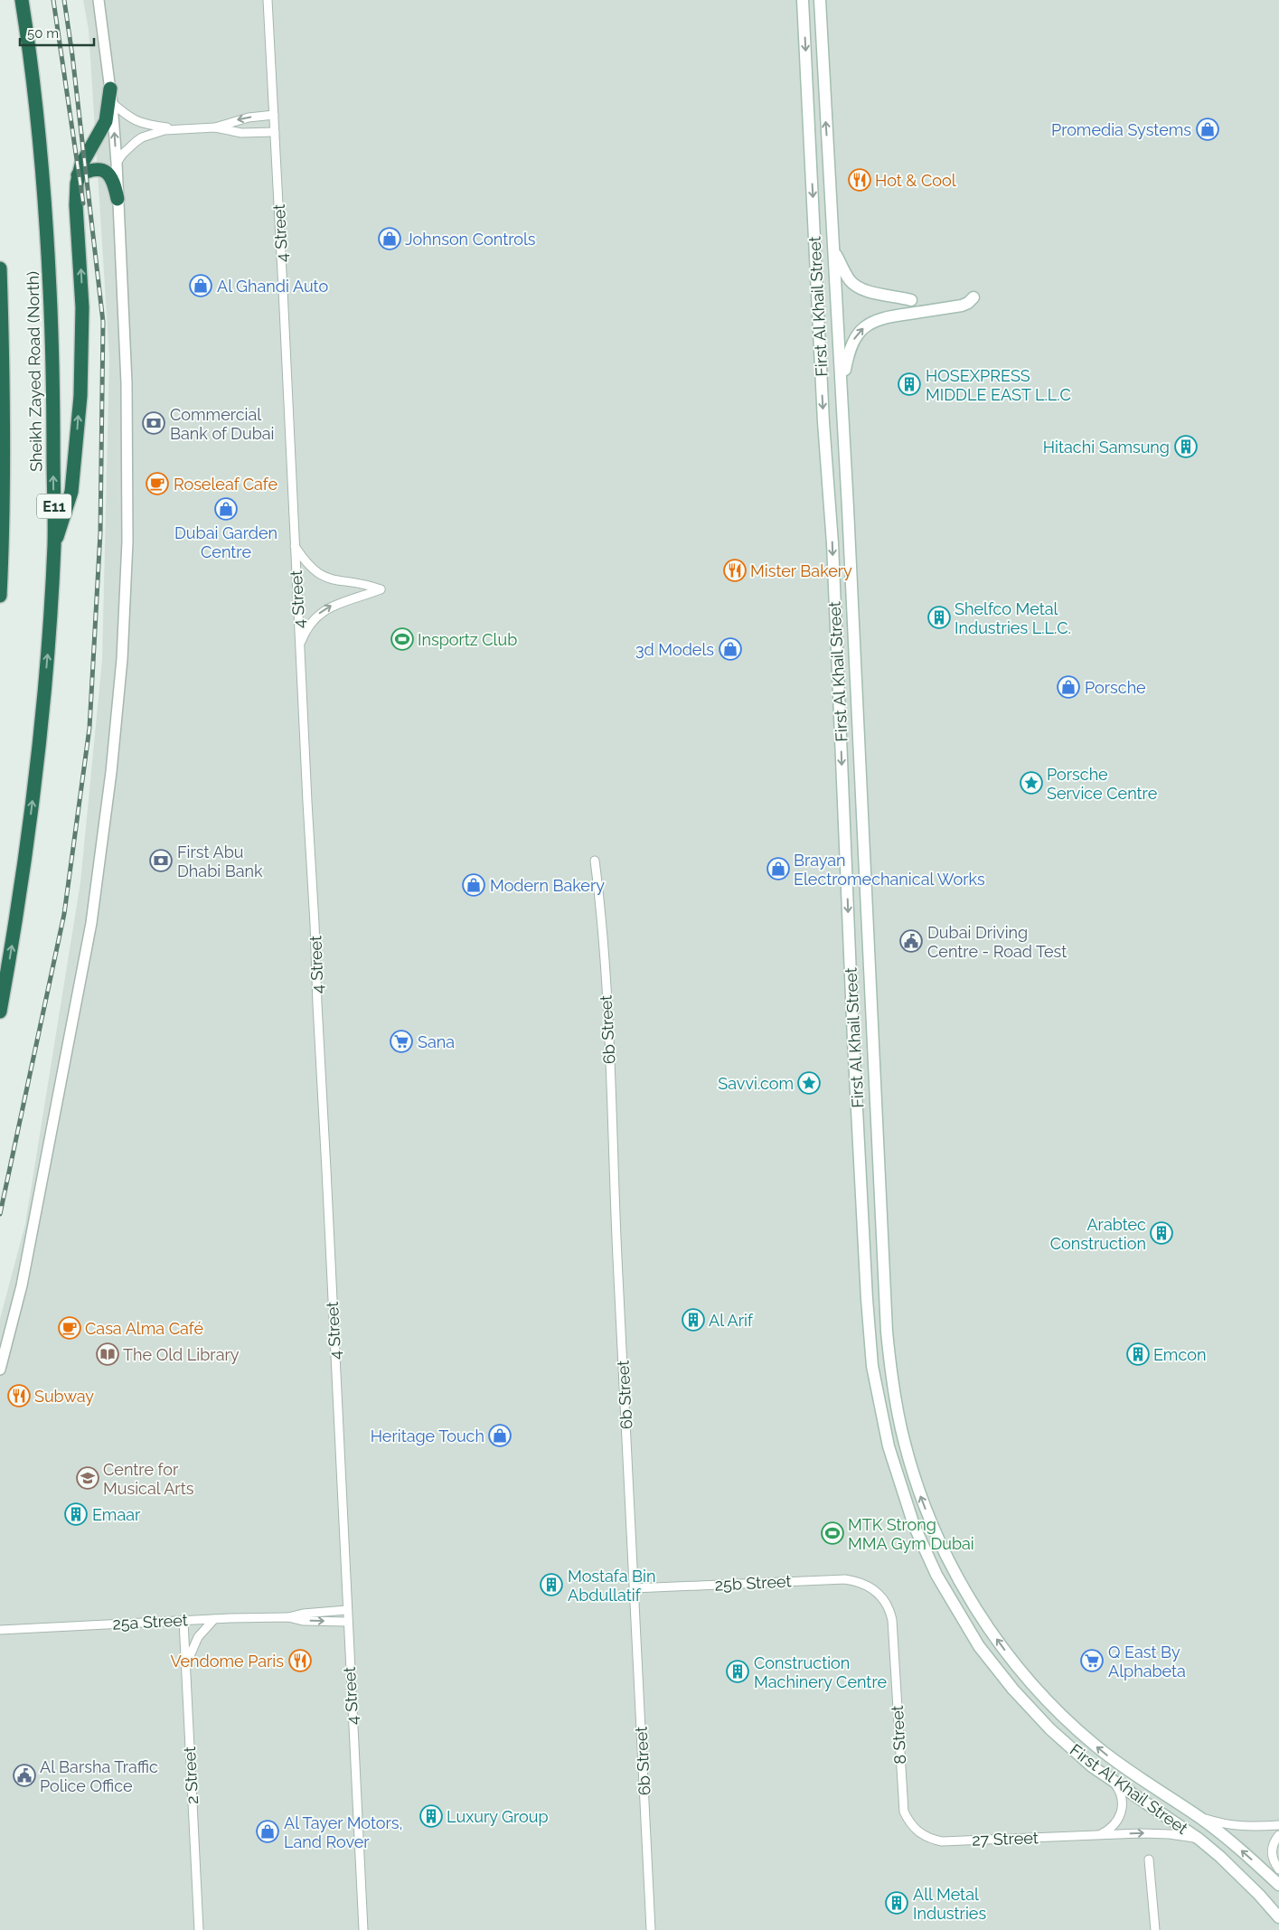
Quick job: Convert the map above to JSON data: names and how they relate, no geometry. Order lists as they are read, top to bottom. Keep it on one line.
{"streets":{"highway":["Sheikh Zayed Road (North)","E11"],"main road":["First Al Khail Street"],"street":["4 Street","6b Street","25b Street","25a Street","8 Street","2 Street","27 Street"]},"crossings":[["4 Street","25a Street"],["First Al Khail Street","27 Street"],["6b Street","25b Street"],["25b Street","8 Street"],["25a Street","2 Street"],["8 Street","27 Street"]],"places":{"shop":["Promedia Systems","Johnson Controls","Al Ghandi Auto","Dubai Garden Centre","3d Models","Porsche","Brayan Electromechanical Works","Modern Bakery","Heritage Touch","Al Tayer Motors, Land Rover"],"restaurant":["Hot & Cool","Mister Bakery","Subway","Vendome Paris"],"building":["HOSEXPRESS MIDDLE EAST L.L.C","Hitachi Samsung","Shelfco Metal Industries L.L.C.","Arabtec Construction","Al Arif","Emcon","Emaar","Mostafa Bin Abdullatif","Construction Machinery Centre","Luxury Group","All Metal Industries"],"bank":["Commercial Bank of Dubai","First Abu Dhabi Bank"],"cafe":["Roseleaf Cafe","Casa Alma Café"],"sports":["Insportz Club","MTK Strong MMA Gym Dubai"],"place":["Porsche Service Centre","Savvi.com"],"public building":["Dubai Driving Centre - Road Test","Al Barsha Traffic Police Office"],"supermarket":["Sana","Q East By Alphabeta"],"library":["The Old Library"],"school or university":["Centre for Musical Arts"]},"scale_bar":"50 m"}
